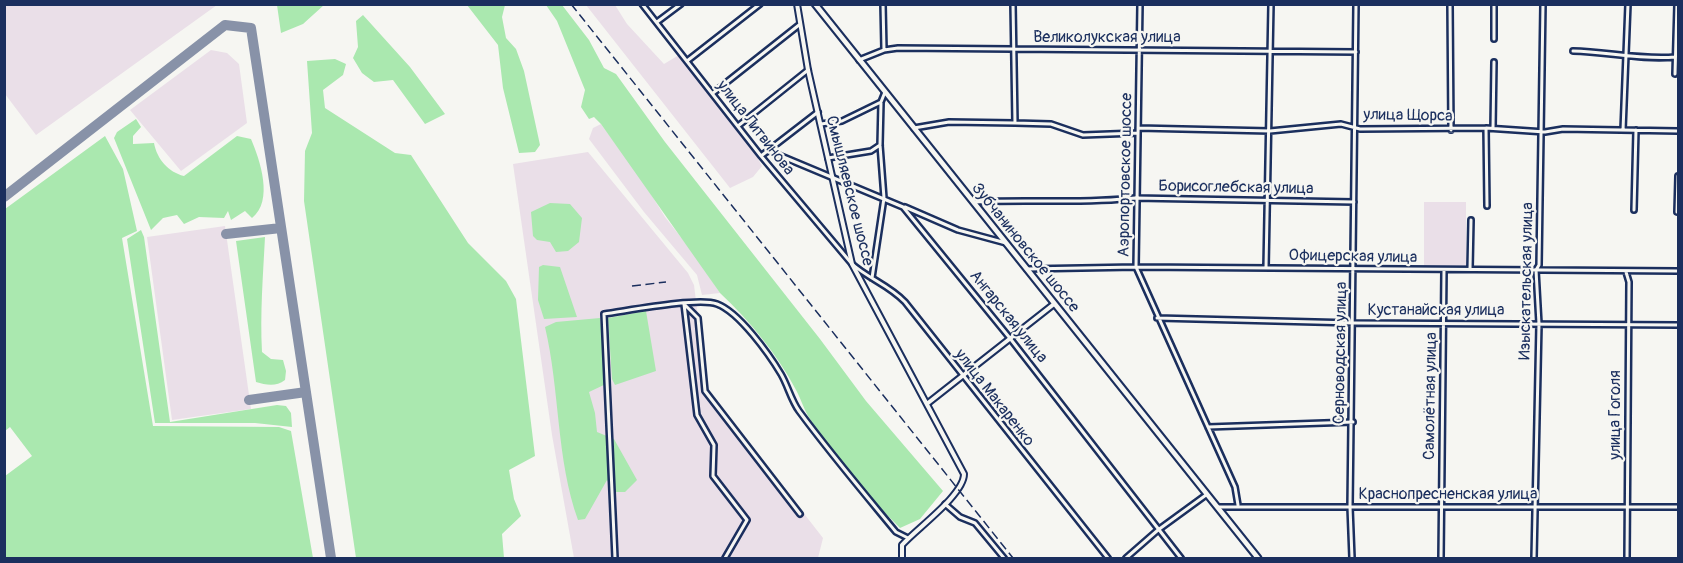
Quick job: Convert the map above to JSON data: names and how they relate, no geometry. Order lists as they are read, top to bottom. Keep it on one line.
{"streets":{"main road":["Зубчаниновское шоссе"],"street":["Великолукская улица","улица Щорса","улица Литвинова","Аэропортовское шоссе","Борисоглебская улица","Смышляевское шоссе","Офицерская улица","Изыскательская улица","Кустанайская улица","Ангарская улица","Серноводская улица","Самолётная улица","улица Макаренко","улица Гоголя","Краснопресненская улица"]},"crossings":[["Великолукская улица","Аэропортовское шоссе"],["Великолукская улица","Зубчаниновское шоссе"],["Великолукская улица","Серноводская улица"],["улица Щорса","Аэропортовское шоссе"],["улица Щорса","Изыскательская улица"],["улица Щорса","Серноводская улица"],["улица Литвинова","Смышляевское шоссе"],["улица Литвинова","улица Макаренко"],["Аэропортовское шоссе","Борисоглебская улица"],["Аэропортовское шоссе","Офицерская улица"],["Аэропортовское шоссе","Кустанайская улица"],["Аэропортовское шоссе","Краснопресненская улица"],["Борисоглебская улица","Зубчаниновское шоссе"],["Борисоглебская улица","Серноводская улица"],["Смышляевское шоссе","Ангарская улица"],["Смышляевское шоссе","улица Макаренко"],["Зубчаниновское шоссе","Офицерская улица"],["Зубчаниновское шоссе","Краснопресненская улица"],["Офицерская улица","Изыскательская улица"],["Офицерская улица","Серноводская улица"],["Офицерская улица","Самолётная улица"],["Офицерская улица","улица Гоголя"],["Изыскательская улица","Кустанайская улица"],["Изыскательская улица","Краснопресненская улица"],["Кустанайская улица","Серноводская улица"],["Кустанайская улица","Самолётная улица"],["Кустанайская улица","улица Гоголя"],["Серноводская улица","Краснопресненская улица"],["Самолётная улица","Краснопресненская улица"],["улица Гоголя","Краснопресненская улица"]]}
